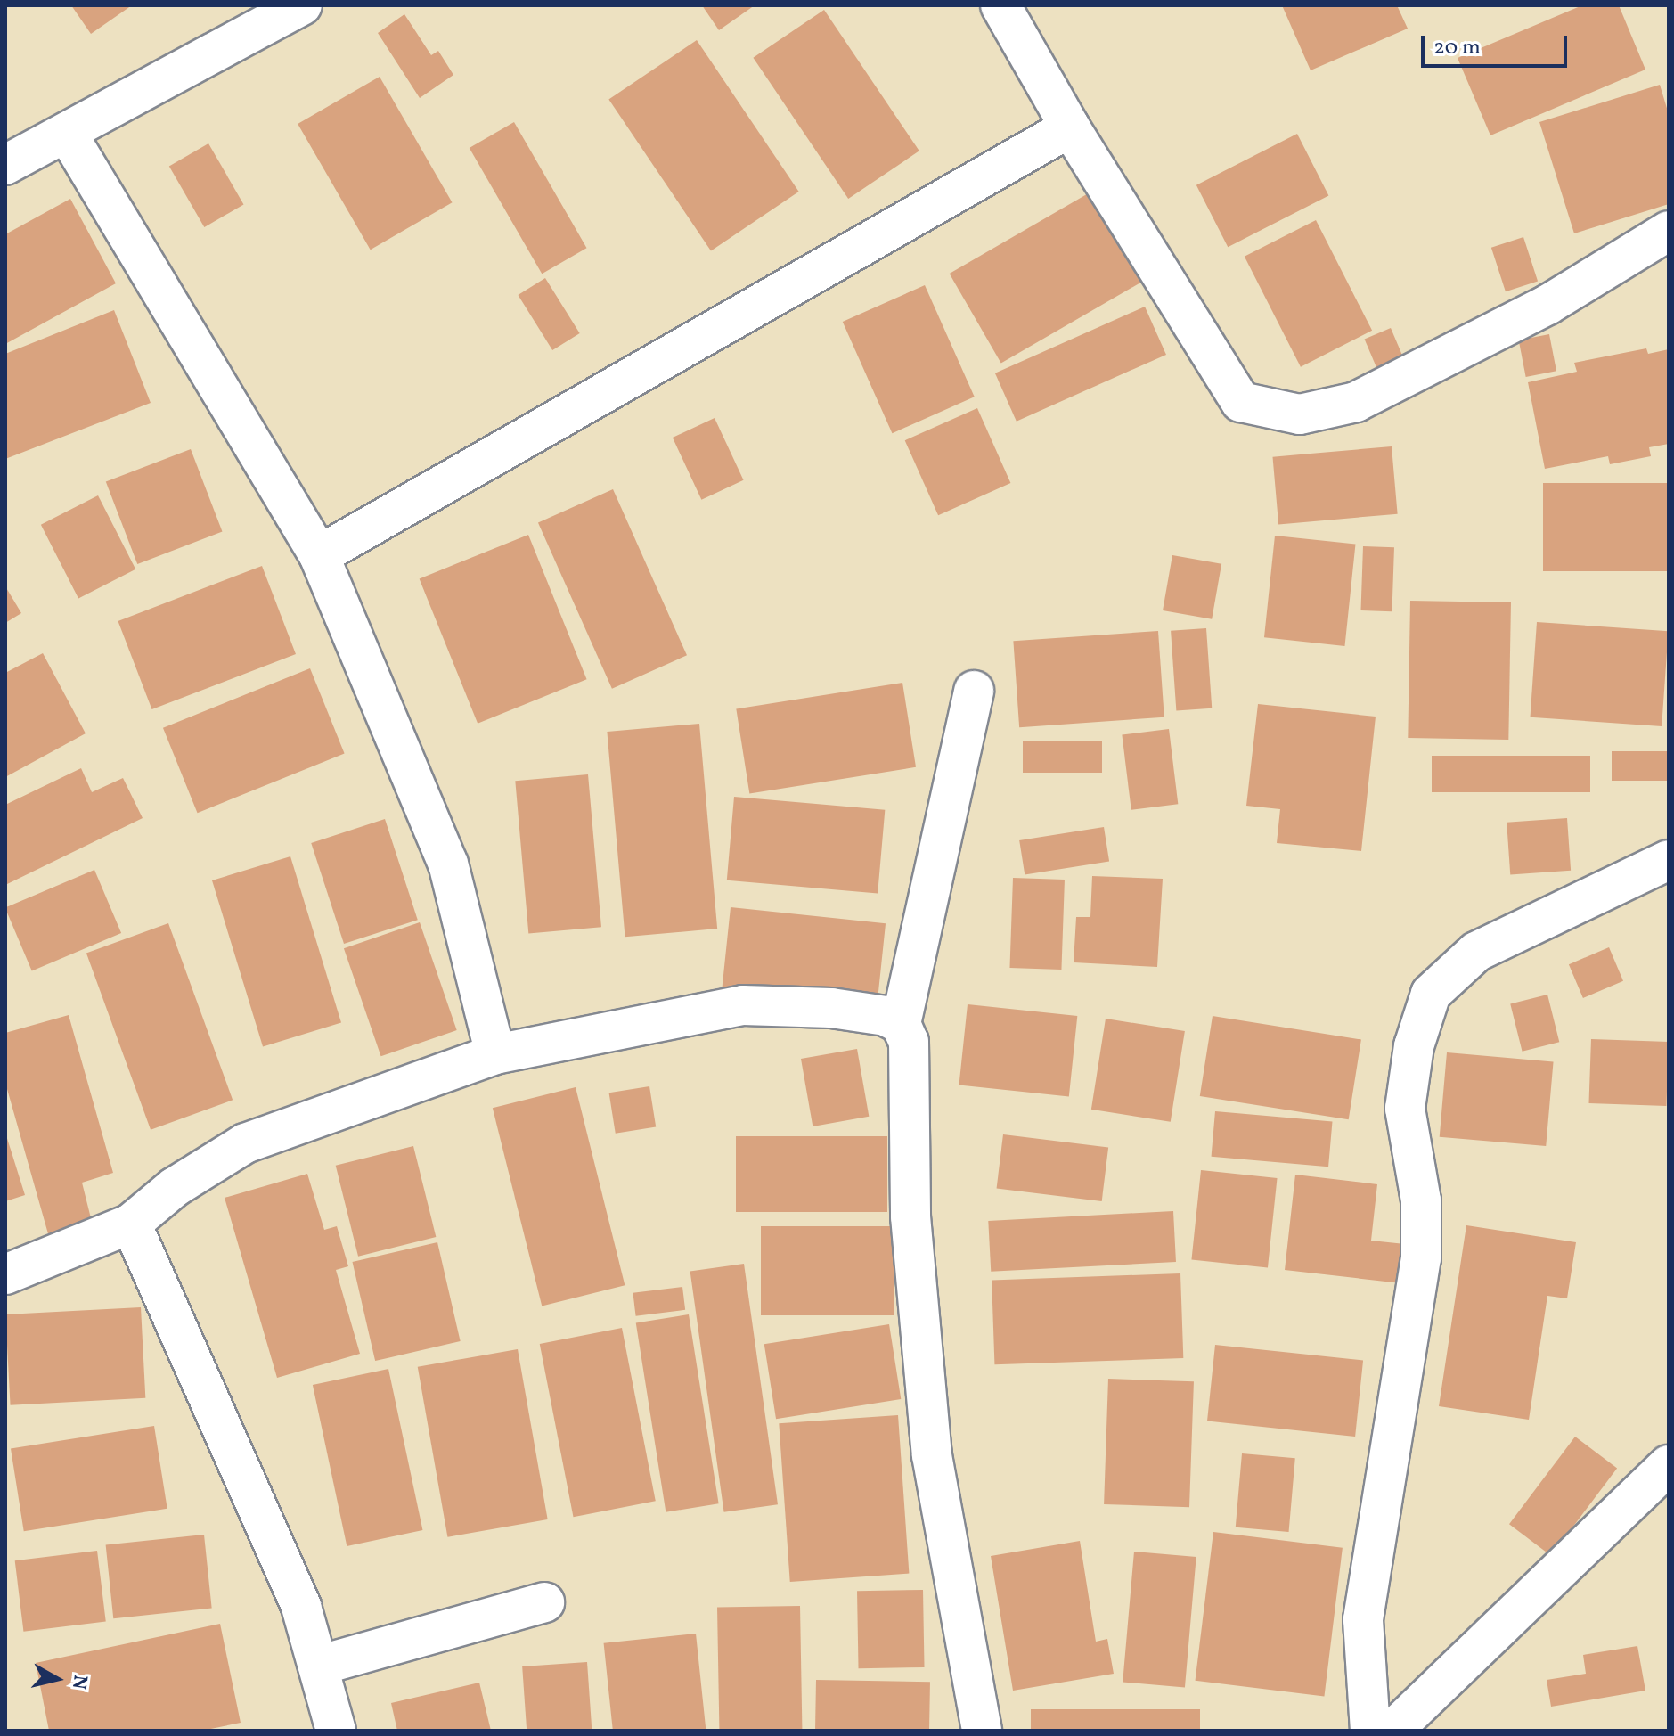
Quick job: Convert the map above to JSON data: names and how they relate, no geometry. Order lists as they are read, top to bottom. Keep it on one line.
{"scale_bar":"20 m","north":"right"}
